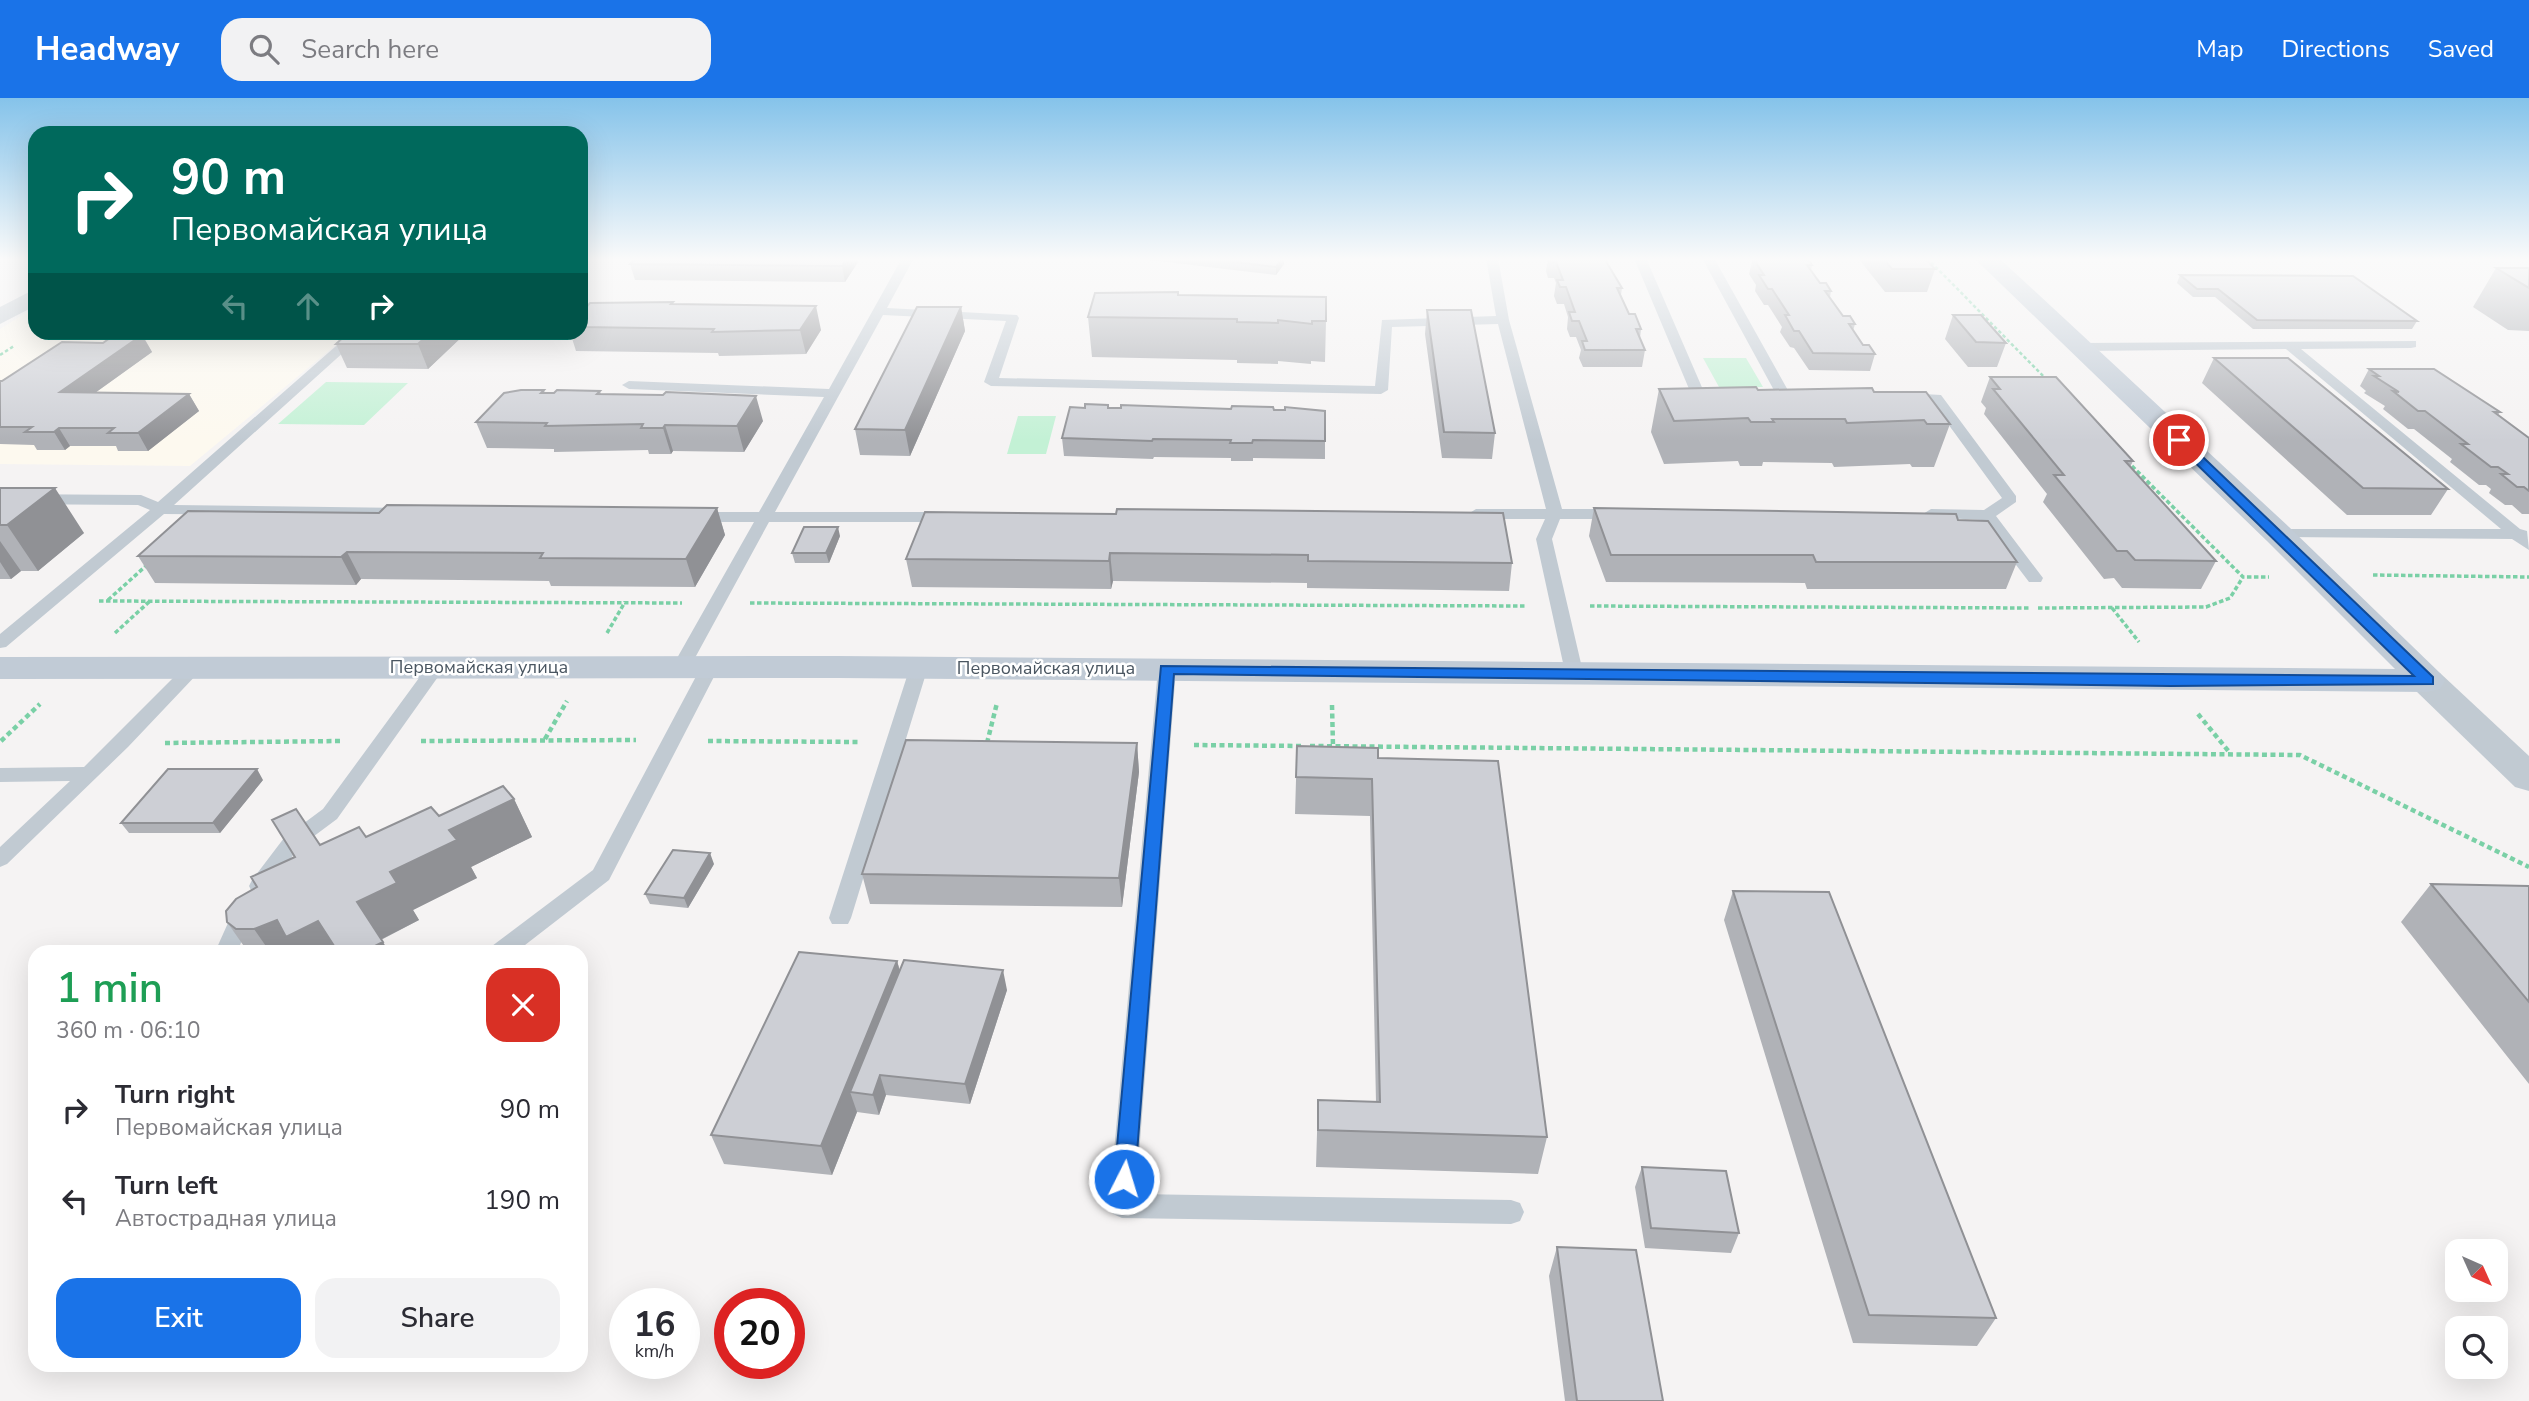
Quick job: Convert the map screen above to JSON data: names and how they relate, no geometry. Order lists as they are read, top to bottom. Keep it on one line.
{"streets":{"main road":["Первомайская улица"]},"north":"bottom right","page":{"header":"Headway","search":"Search here","nav":["Map","Directions","Saved"],"turn":["90 m","Первомайская улица"],"heading":["1 min","360 m · 06:10"],"list":[{"name":"Turn right","note":"Первомайская улица","value":"90 m"},{"name":"Turn left","note":"Автострадная улица","value":"190 m"}],"buttons":["Exit","Share"],"speed":"16 km/h","limit":"20"}}
